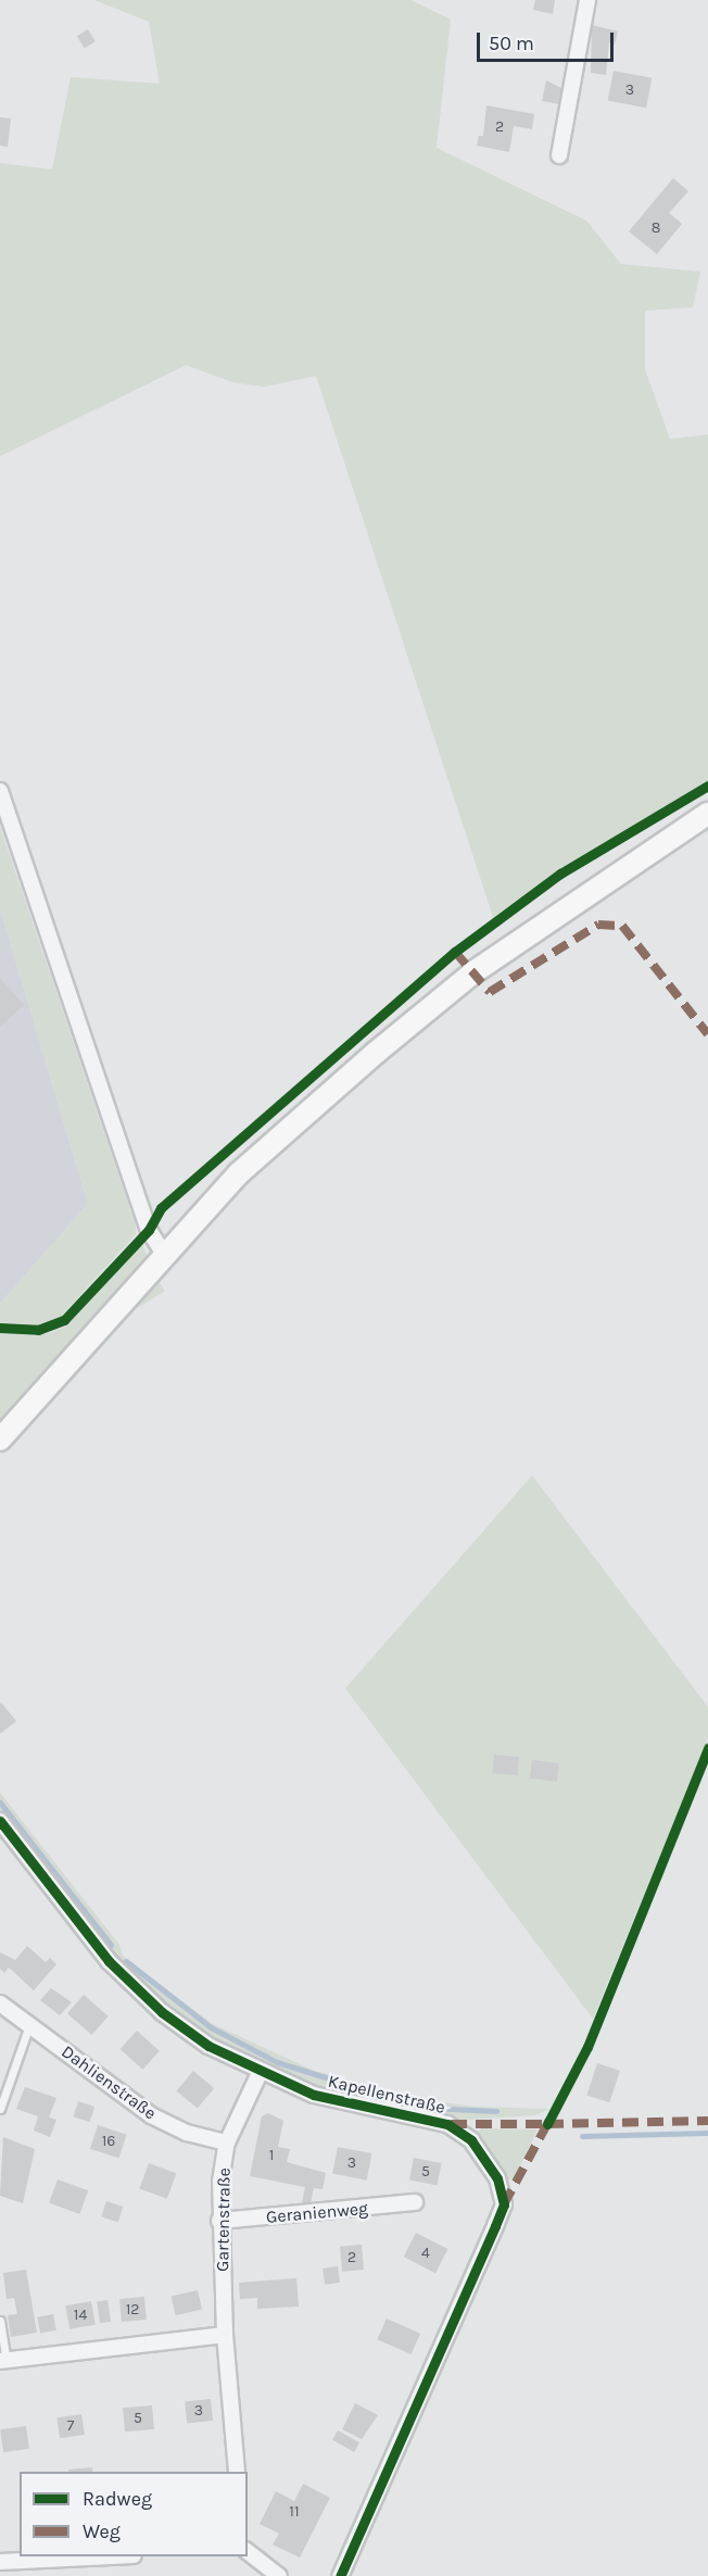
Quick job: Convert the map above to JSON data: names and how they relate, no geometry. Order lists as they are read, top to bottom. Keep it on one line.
{"streets":{"street":["Dahlienstraße","Kapellenstraße","Geranienweg","Gartenstraße"]},"crossings":[["Dahlienstraße","Gartenstraße"],["Kapellenstraße","Gartenstraße"],["Geranienweg","Gartenstraße"]],"house_numbers":["3","2","8","16","1","3","5","4","2","12","14","3","5","7","11"],"legend":["Radweg","Weg"],"scale_bar":"50 m"}
